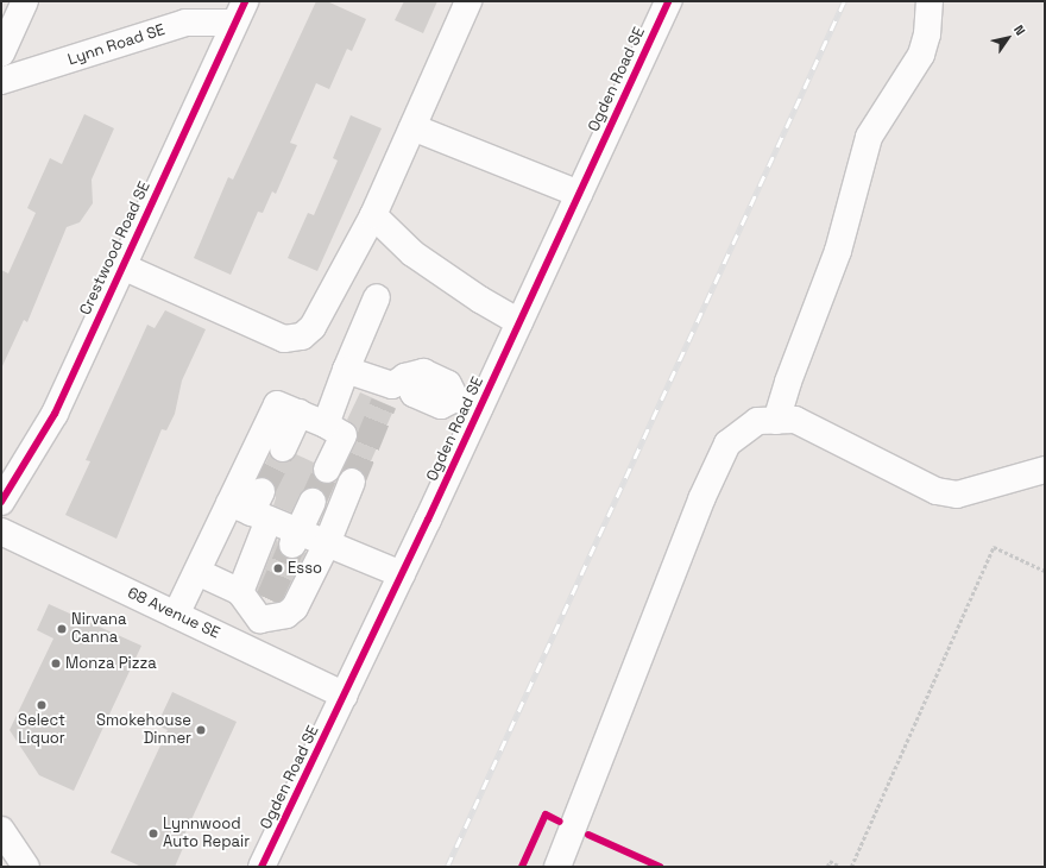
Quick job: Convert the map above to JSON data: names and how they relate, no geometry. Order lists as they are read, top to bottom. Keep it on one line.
{"streets":{"street":["Lynn Road SE","Ogden Road SE","Crestwood Road SE","68 Avenue SE"]},"crossings":[["Lynn Road SE","Crestwood Road SE"],["Ogden Road SE","68 Avenue SE"]],"places":["Esso","Nirvana Canna","Monza Pizza","Select Liquor","Smokehouse Dinner","Lynnwood Auto Repair"],"north":"top right"}
